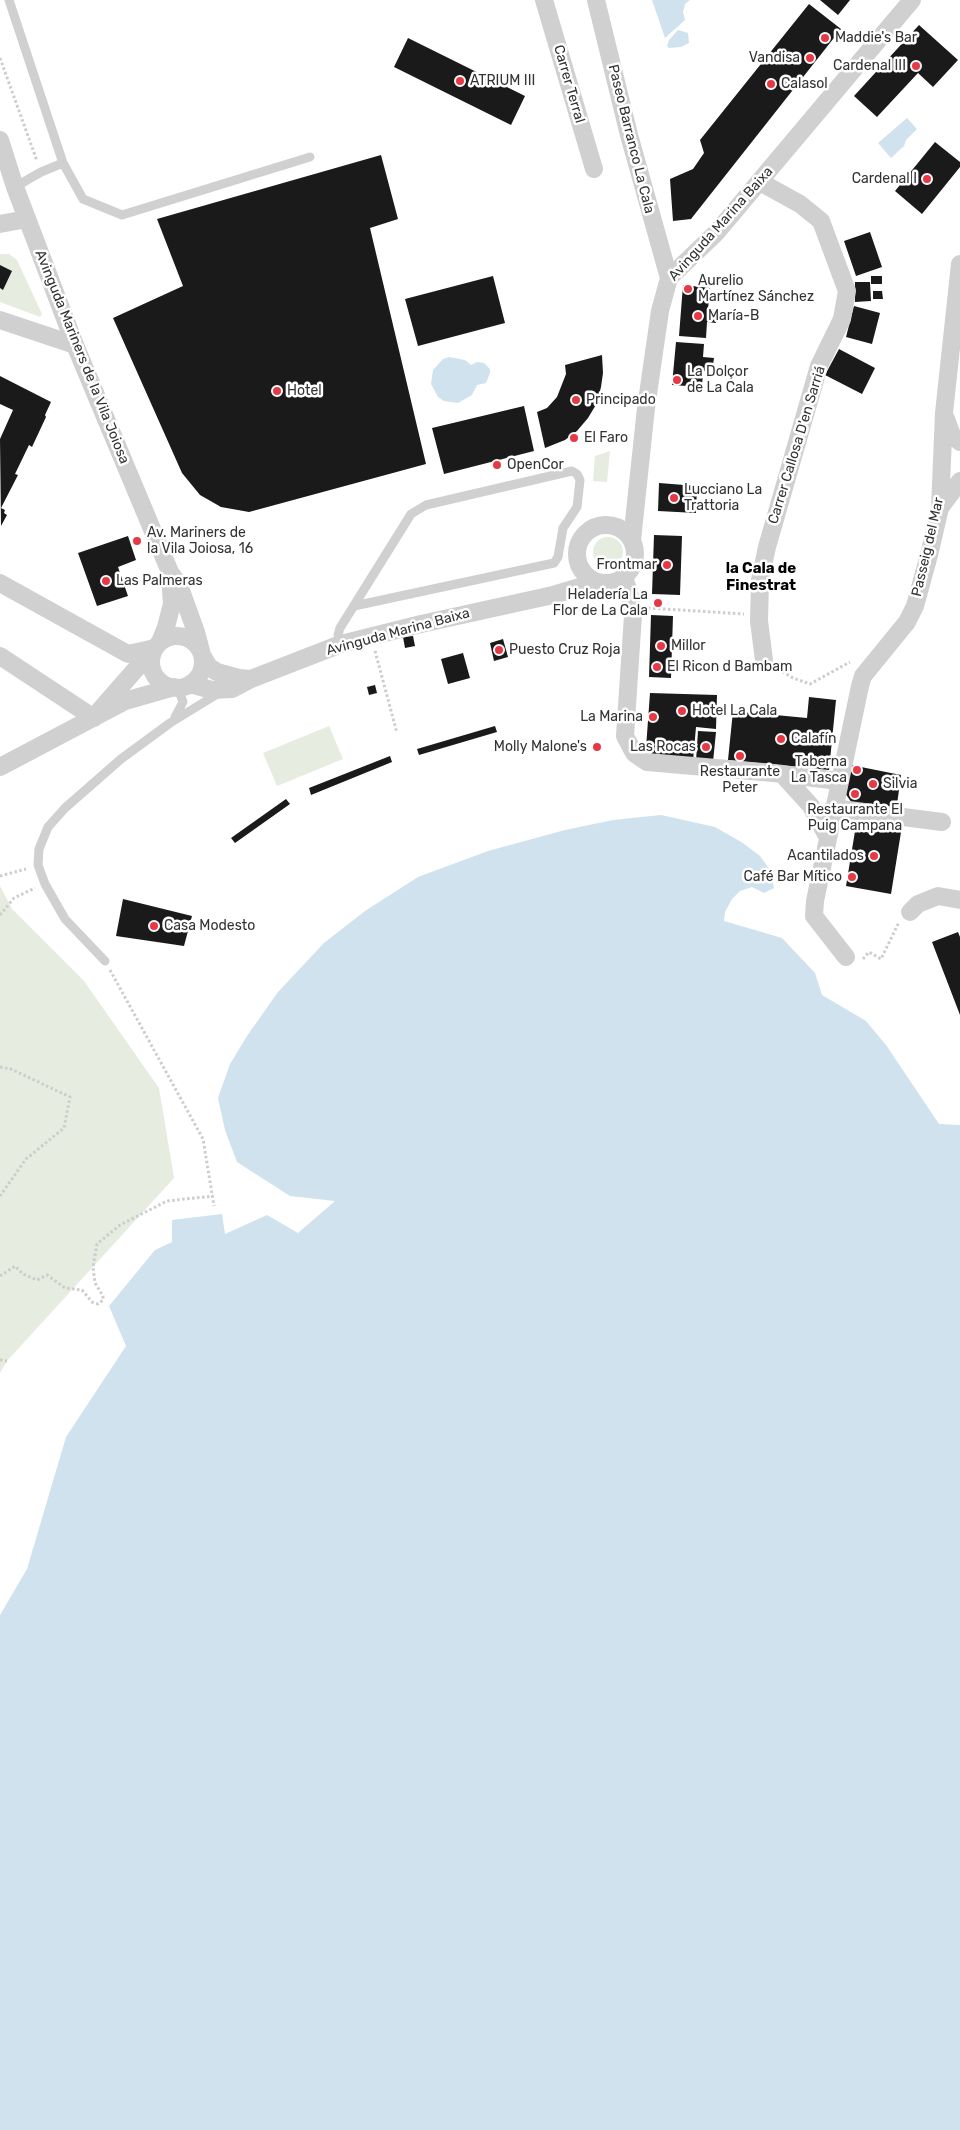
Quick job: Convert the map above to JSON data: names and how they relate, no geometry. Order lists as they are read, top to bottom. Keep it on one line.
{"streets":{"street":["Carrer Terral","Paseo Barranco La Cala","Avinguda Marina Baixa","Avinguda Mariners de la Vila Joiosa","Carrer Callosa D'en Sarriá","Passeig del Mar"]},"crossings":[["Paseo Barranco La Cala","Avinguda Marina Baixa"],["Avinguda Marina Baixa","Carrer Callosa D'en Sarriá"]],"districts":["la Cala de Finestrat"],"places":["Maddie's Bar","Vandisa","Cardenal III","ATRIUM III","Calasol","Cardenal I","Aurelio Martínez Sánchez","María-B","La Dolçor de La Cala","Hotel","Principado","El Faro","OpenCor","Lucciano La Trattoria","Av. Mariners de la Vila Joiosa, 16","Frontmar","Las Palmeras","Heladería La Flor de La Cala","Millor","Puesto Cruz Roja","El Ricon d Bambam","Hotel La Cala","La Marina","Calafín","Molly Malone's","Las Rocas","Restaurante Peter","Taberna La Tasca","Silvia","Restaurante El Puig Campana","Acantilados","Café Bar Mítico","Casa Modesto"]}
